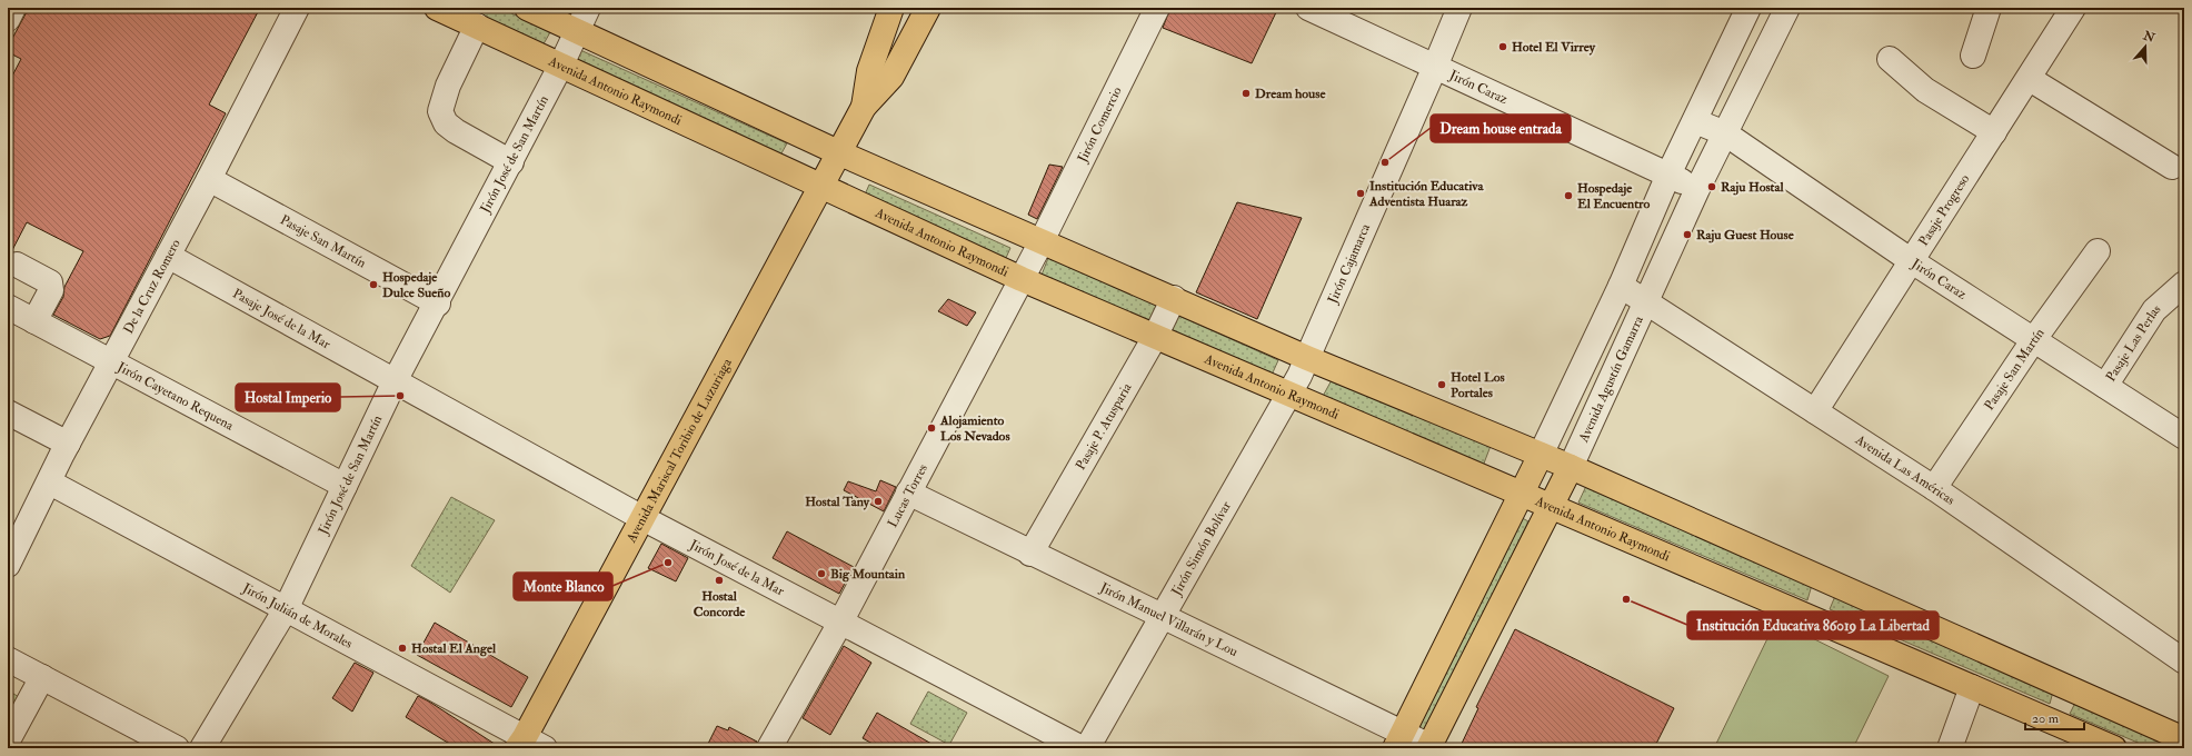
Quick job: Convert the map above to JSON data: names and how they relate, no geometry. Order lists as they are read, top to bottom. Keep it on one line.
{"streets":{"main road":["Avenida Antonio Raymondi","Avenida Agustín Gamarra","Avenida Mariscal Toribio de Luzuriaga"],"street":["Jirón Caraz","Jirón Comercio","Jirón José de San Martín","Pasaje Progreso","Pasaje San Martín","Jirón Cajamarca","De la Cruz Romero","Pasaje José de la Mar","Pasaje Las Perlas","Jirón Cayetano Requena","Pasaje P. Atusparia","Avenida Las Américas","Lucas Torres","Jirón Simón Bolívar","Jirón José de la Mar","Jirón Julián de Morales","Jirón Manuel Villarán y Lou"]},"crossings":[["Jirón Caraz","Pasaje Progreso"],["Jirón Caraz","Pasaje San Martín"],["Jirón Caraz","Jirón Cajamarca"],["Jirón Caraz","Pasaje Las Perlas"],["Jirón Caraz","Avenida Agustín Gamarra"],["Avenida Antonio Raymondi","Jirón José de San Martín"],["Avenida Antonio Raymondi","Jirón Cajamarca"],["Avenida Antonio Raymondi","Avenida Agustín Gamarra"],["Avenida Antonio Raymondi","Pasaje P. Atusparia"],["Avenida Antonio Raymondi","Avenida Mariscal Toribio de Luzuriaga"],["Avenida Antonio Raymondi","Lucas Torres"],["Avenida Antonio Raymondi","Jirón Simón Bolívar"],["Jirón Comercio","Lucas Torres"],["Jirón José de San Martín","Pasaje San Martín"],["Jirón José de San Martín","Pasaje José de la Mar"],["Jirón José de San Martín","Jirón Cayetano Requena"],["Jirón José de San Martín","Jirón José de la Mar"],["Jirón José de San Martín","Jirón Julián de Morales"],["Pasaje Progreso","Avenida Las Américas"],["Pasaje San Martín","De la Cruz Romero"],["Pasaje San Martín","Avenida Las Américas"],["Jirón Cajamarca","Jirón Simón Bolívar"],["De la Cruz Romero","Pasaje José de la Mar"],["De la Cruz Romero","Jirón Cayetano Requena"],["De la Cruz Romero","Jirón Julián de Morales"],["Pasaje José de la Mar","Jirón José de la Mar"],["Avenida Agustín Gamarra","Avenida Las Américas"],["Avenida Agustín Gamarra","Jirón Manuel Villarán y Lou"],["Pasaje P. Atusparia","Jirón Manuel Villarán y Lou"],["Avenida Mariscal Toribio de Luzuriaga","Jirón José de la Mar"],["Avenida Mariscal Toribio de Luzuriaga","Jirón Julián de Morales"],["Lucas Torres","Jirón José de la Mar"],["Lucas Torres","Jirón Manuel Villarán y Lou"],["Jirón Simón Bolívar","Jirón Manuel Villarán y Lou"]],"places":["Hotel El Virrey","Dream house","Dream house entrada","Raju Hostal","Institución Educativa Adventista Huaraz","Hospedaje El Encuentro","Raju Guest House","Hospedaje Dulce Sueño","Hotel Los Portales","Hostal Imperio","Alojamiento Los Nevados","Hostal Tany","Monte Blanco","Big Mountain","Hostal Concorde","Institución Educativa 86019 La Libertad","Hostal El Angel"],"scale_bar":"20 m","north":"top"}
